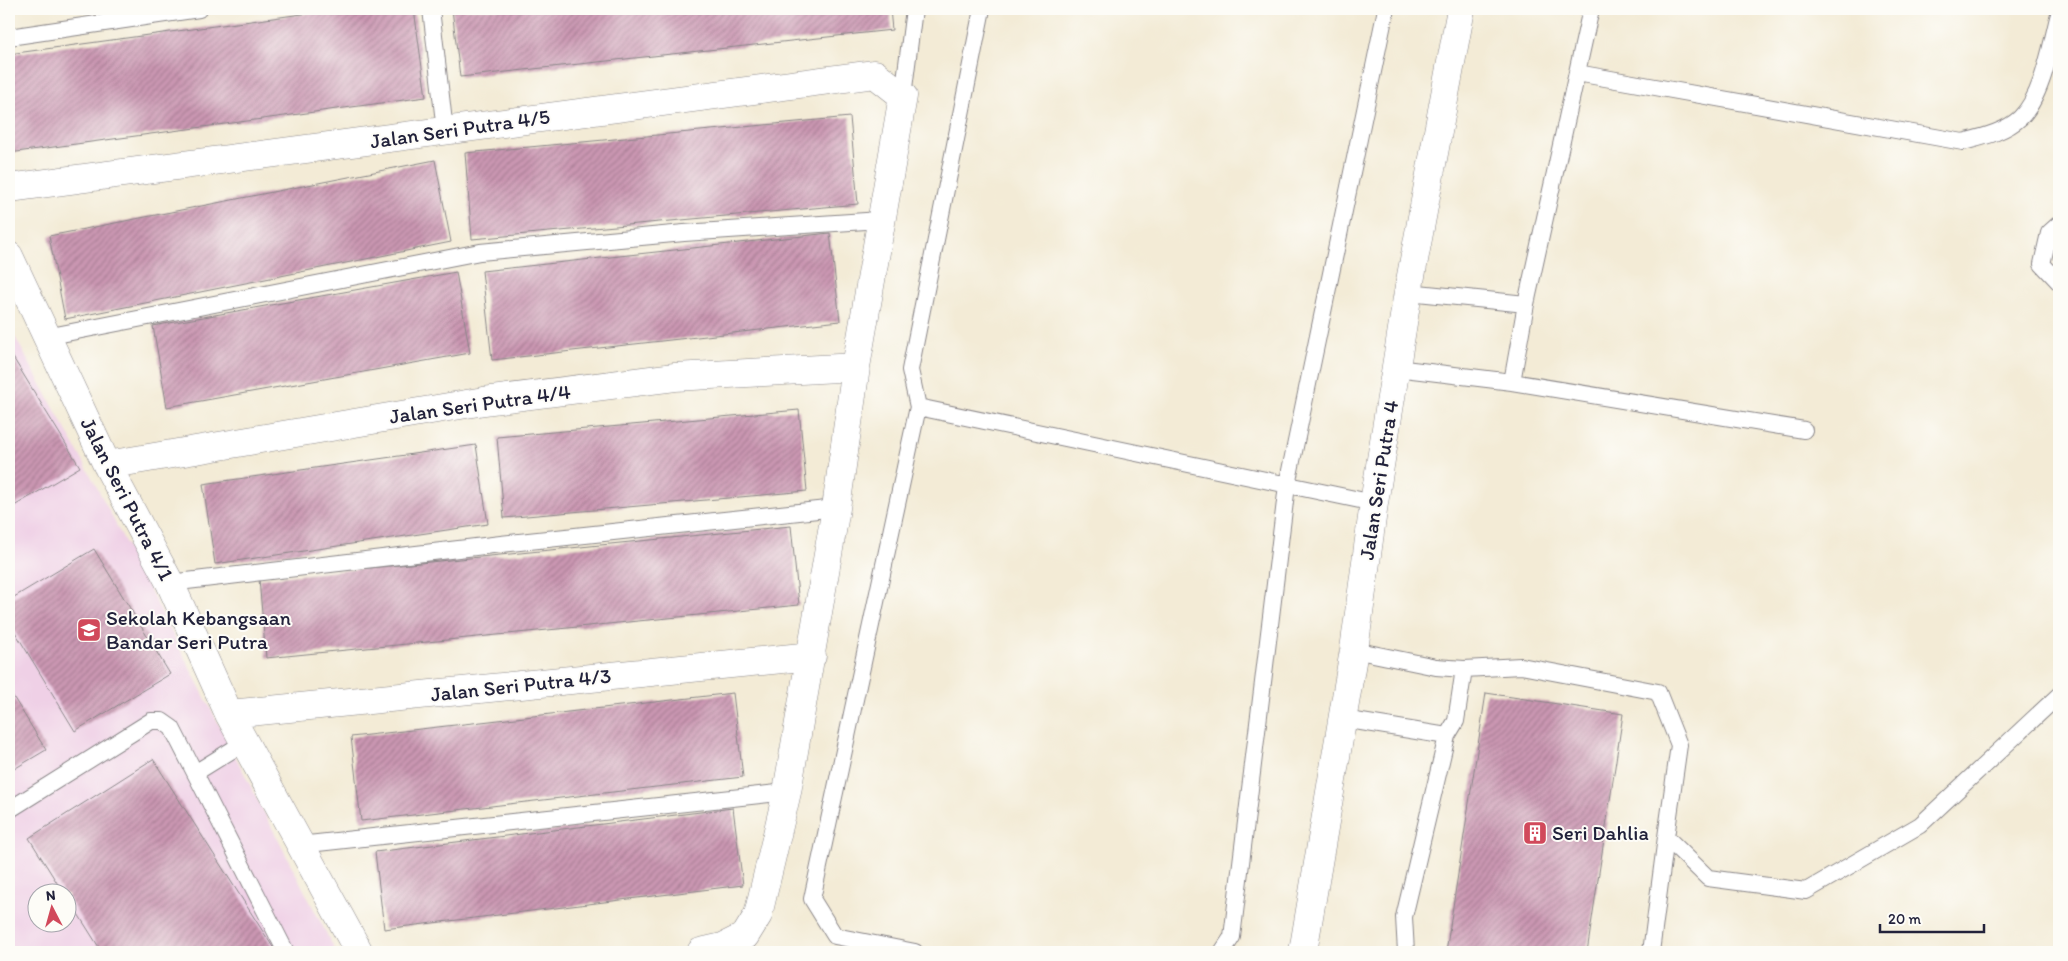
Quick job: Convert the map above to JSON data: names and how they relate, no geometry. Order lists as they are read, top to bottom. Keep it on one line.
{"streets":{"street":["Jalan Seri Putra 4/5","Jalan Seri Putra 4/4","Jalan Seri Putra 4","Jalan Seri Putra 4/1","Jalan Seri Putra 4/3"]},"crossings":[["Jalan Seri Putra 4/4","Jalan Seri Putra 4/1"],["Jalan Seri Putra 4/1","Jalan Seri Putra 4/3"]],"places":{"school or university":["Sekolah Kebangsaan Bandar Seri Putra"],"building":["Seri Dahlia"]},"scale_bar":"20 m","north":"top"}
